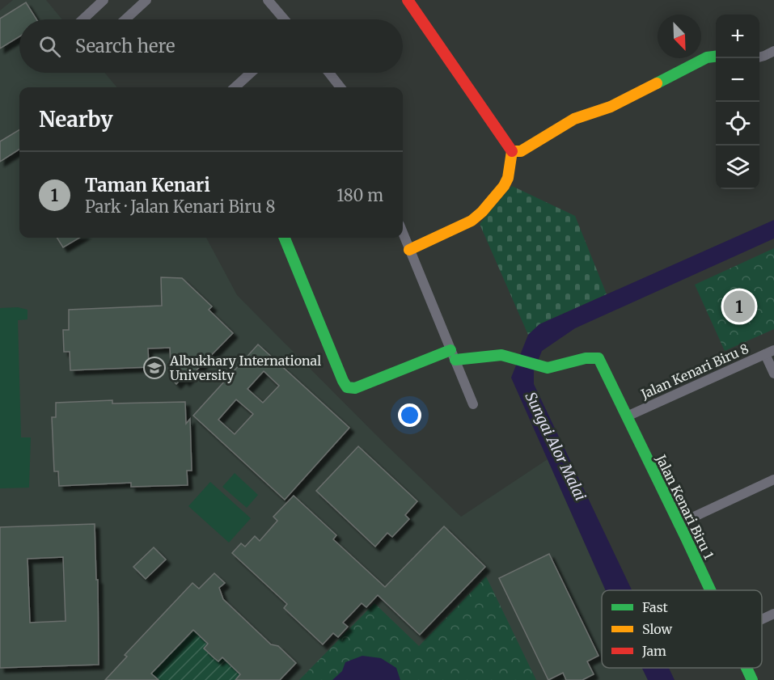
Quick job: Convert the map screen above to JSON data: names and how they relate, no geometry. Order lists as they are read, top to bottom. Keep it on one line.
{"streets":{"street":["Jalan Kenari Biru 8","Jalan Kenari Biru 1"]},"crossings":[["Jalan Kenari Biru 8","Jalan Kenari Biru 1"]],"water":["Sungai Alor Malai"],"places":{"school or university":["Albukhary International University"]},"legend":["Fast","Slow","Jam"],"north":"bottom right","page":{"map_buttons":["+","−"],"search":"Search here","heading":"Nearby","list":[{"mark":"1","name":"Taman Kenari","note":"Park · Jalan Kenari Biru 8","value":"180 m"}],"pins":"1"}}
